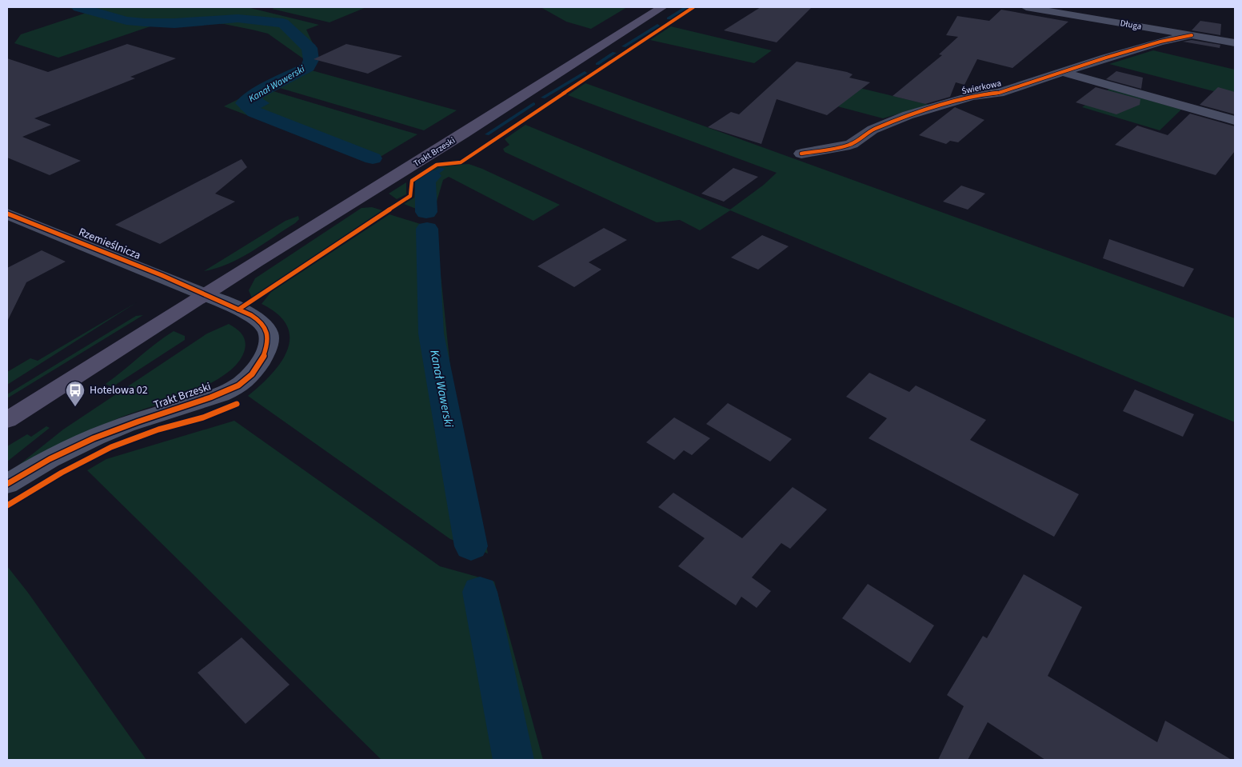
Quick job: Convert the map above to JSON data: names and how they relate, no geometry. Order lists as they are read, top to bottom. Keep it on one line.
{"streets":{"main road":["Trakt Brzeski"],"street":["Długa","Świerkowa","Rzemieślnicza"]},"crossings":[["Długa","Świerkowa"],["Trakt Brzeski","Rzemieślnicza"]],"water":["Kanał Wawerski"],"places":{"bus stop":["Hotelowa 02"]}}
